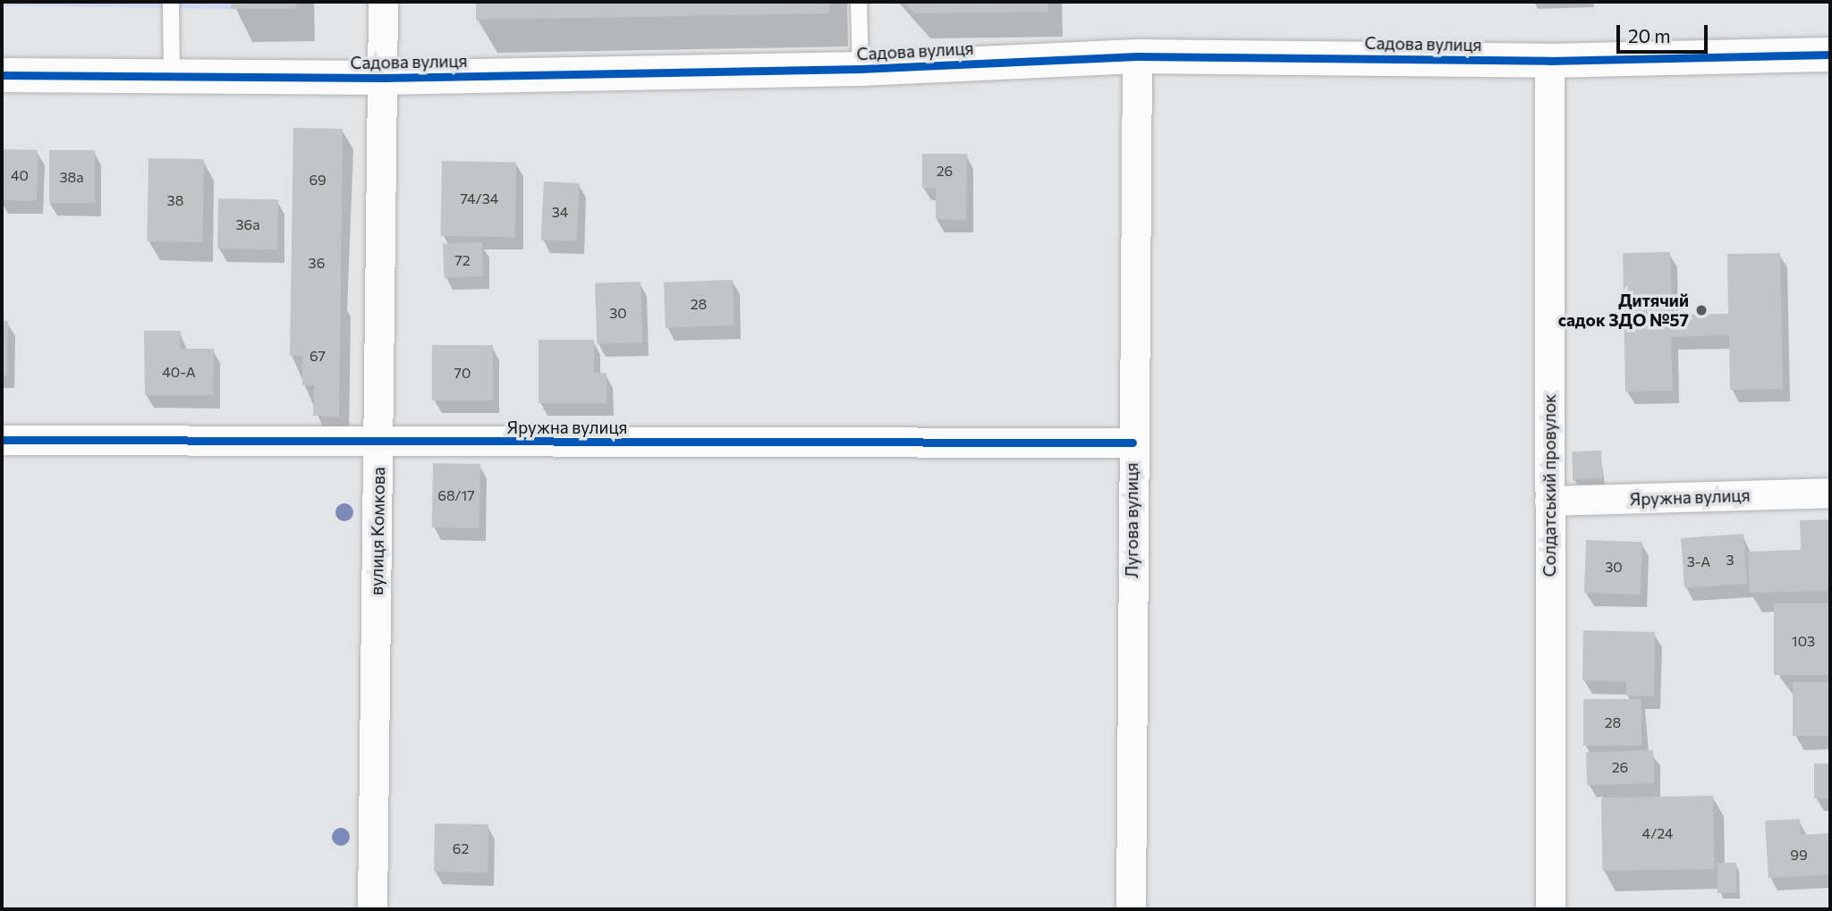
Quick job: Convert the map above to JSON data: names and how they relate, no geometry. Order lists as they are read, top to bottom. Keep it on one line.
{"streets":{"street":["Садова вулиця","Яружна вулиця","Солдатський провулок","Лугова вулиця","вулиця Комкова"]},"crossings":[["Садова вулиця","Солдатський провулок"],["Садова вулиця","Лугова вулиця"],["Садова вулиця","вулиця Комкова"],["Яружна вулиця","Солдатський провулок"],["Яружна вулиця","Лугова вулиця"],["Яружна вулиця","вулиця Комкова"]],"places":["Дитячий садок ЗДО №57"],"house_numbers":["26","40","38а","69","74/34","38","34","36а","72","36","28","30","67","40-А","70","68/17","3","3-А","30","103","28","26","4/24","62","99"],"scale_bar":"20 m"}
